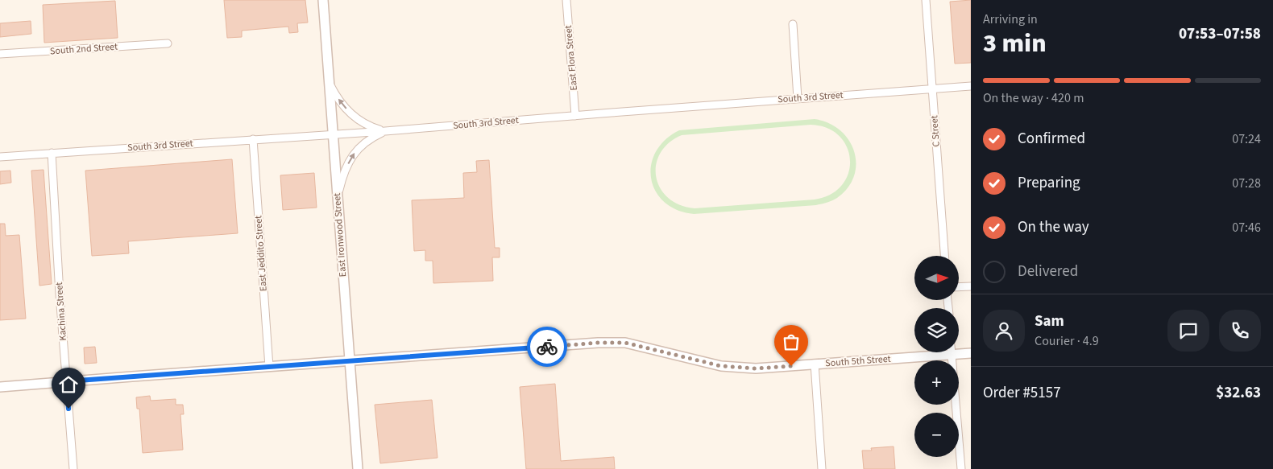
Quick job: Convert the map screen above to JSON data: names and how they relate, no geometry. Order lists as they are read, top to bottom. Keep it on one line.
{"streets":{"street":["South 2nd Street","East Flora Street","South 3rd Street","C Street","East Ironwood Street","East Jeddito Street","Kachina Street","South 5th Street"]},"crossings":[["East Flora Street","South 3rd Street"],["South 3rd Street","C Street"],["South 3rd Street","East Ironwood Street"],["South 3rd Street","East Jeddito Street"],["South 3rd Street","Kachina Street"],["East Ironwood Street","South 5th Street"],["East Jeddito Street","South 5th Street"],["Kachina Street","South 5th Street"]],"north":"right","page":{"heading":["3 min","Arriving in","07:53–07:58"],"panel":["Sam","Courier · 4.9","Order #5157","$32.63"],"bar":"On the way · 420 m","list":[["Confirmed","07:24"],["Preparing","07:28"],["On the way","07:46"],"Delivered"],"map_buttons":["+","−"]}}
